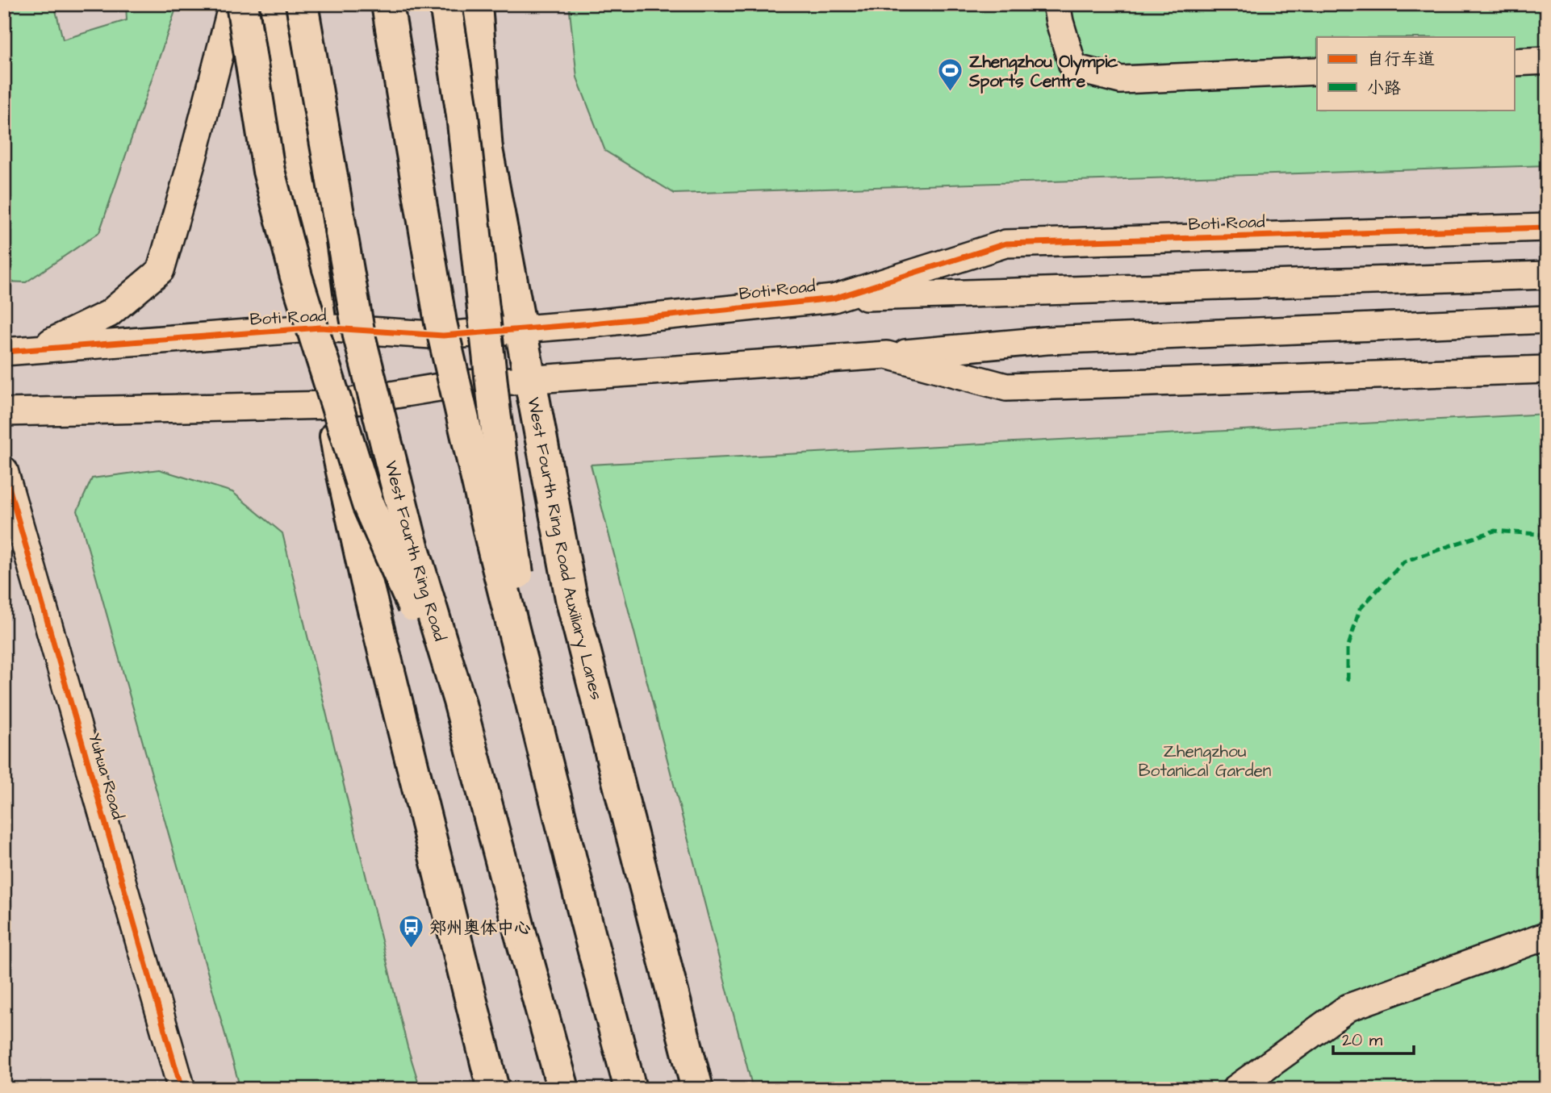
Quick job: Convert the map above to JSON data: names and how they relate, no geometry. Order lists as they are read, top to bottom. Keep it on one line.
{"streets":{"main road":["West Fourth Ring Road Auxiliary Lanes","West Fourth Ring Road"],"street":["Boti Road","Yuhua Road"]},"crossings":[["Boti Road","West Fourth Ring Road Auxiliary Lanes"]],"parks":["Zhengzhou Botanical Garden"],"places":{"sports":["Zhengzhou Olympic Sports Centre"],"bus stop":["郑州奥体中心"]},"legend":["自行车道","小路"],"scale_bar":"20 m"}
